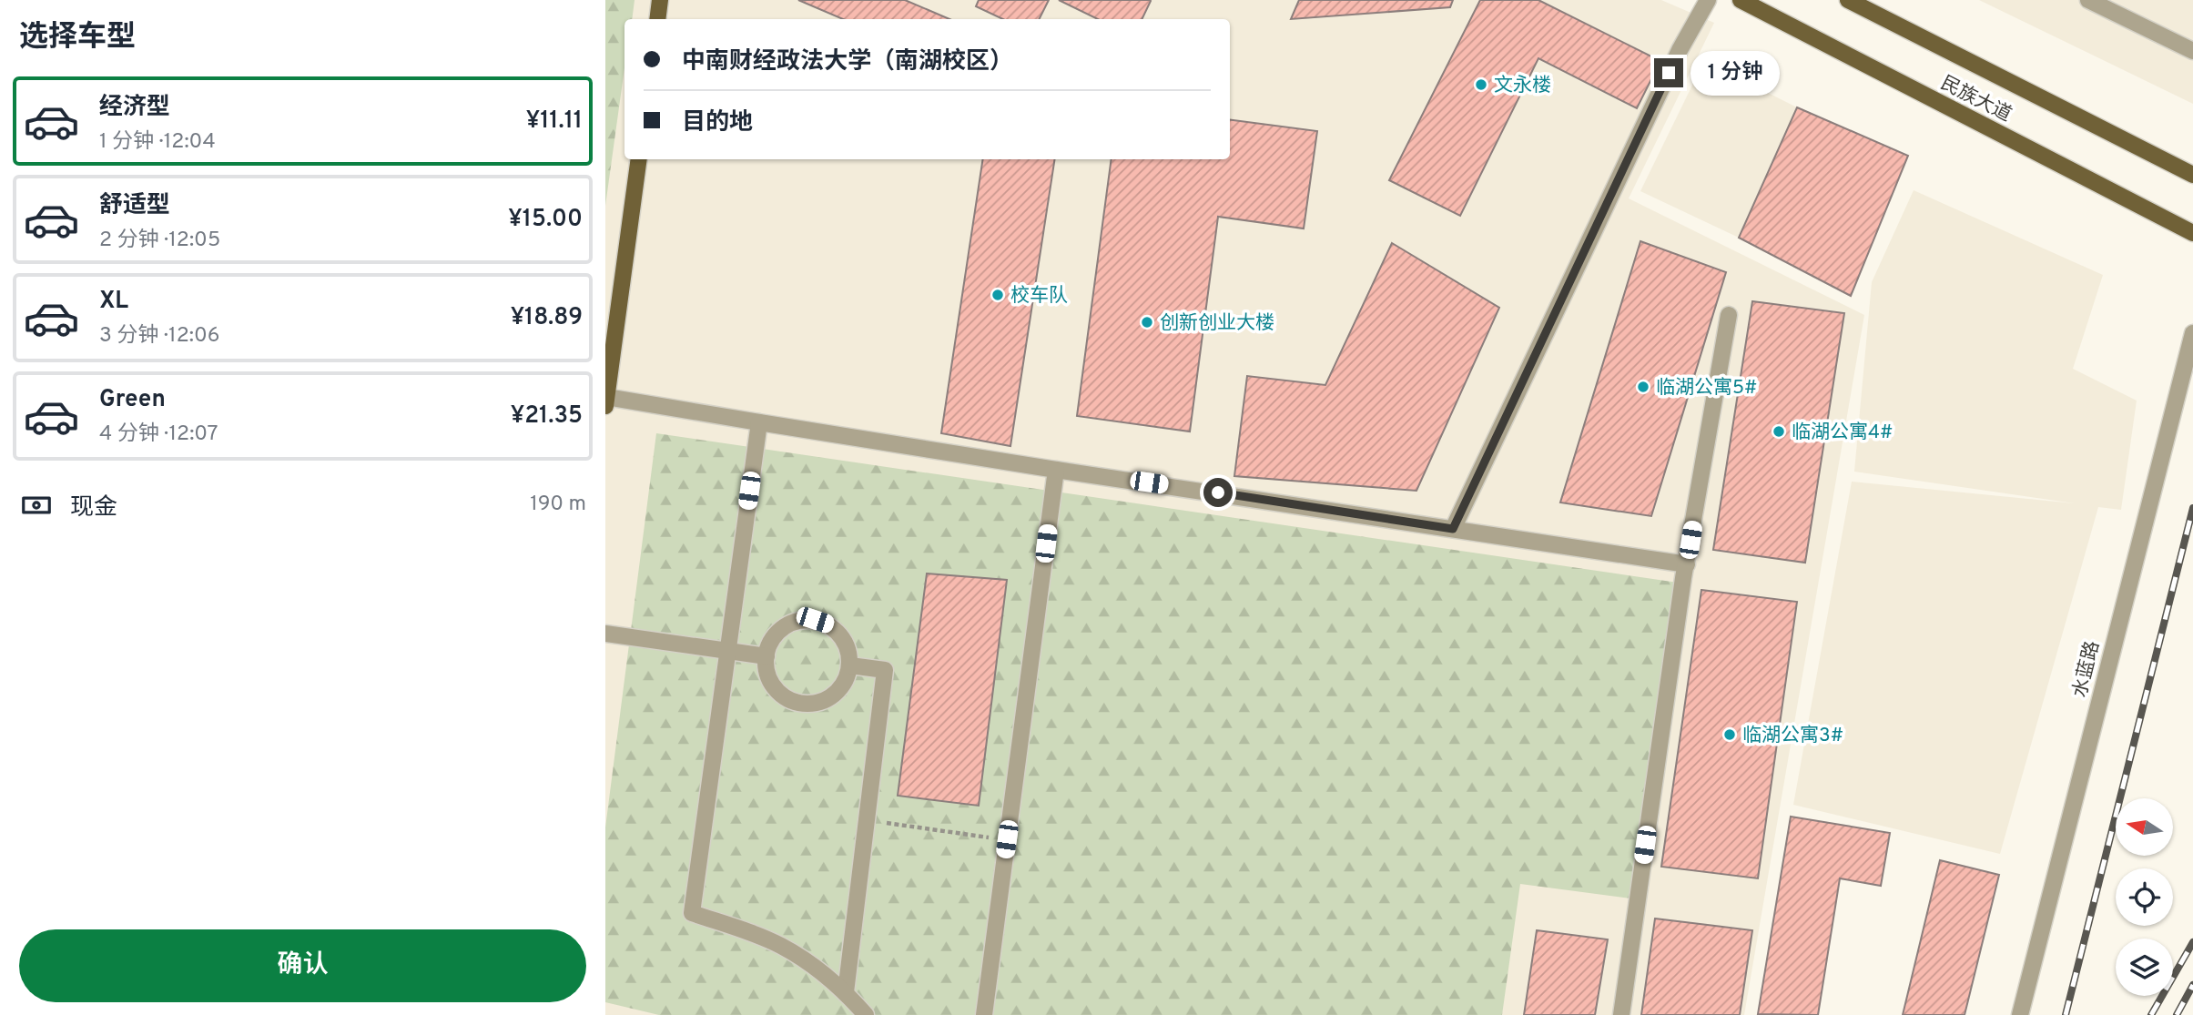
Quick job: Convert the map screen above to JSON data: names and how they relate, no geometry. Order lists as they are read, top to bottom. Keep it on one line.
{"streets":{"main road":["民族大道"],"street":["水蓝路"]},"places":["文永楼","校车队","创新创业大楼","临湖公寓5#","临湖公寓4#","临湖公寓3#"],"north":"left","page":{"heading":"选择车型","banner":["中南财经政法大学（南湖校区）","目的地"],"bubble":"1 分钟","list":[{"name":"经济型","note":"1 分钟 · 12:04","value":"¥11.11"},{"name":"舒适型","note":"2 分钟 · 12:05","value":"¥15.00"},{"name":"XL","note":"3 分钟 · 12:06","value":"¥18.89"},{"name":"Green","note":"4 分钟 · 12:07","value":"¥21.35"}],"pay":["现金","190 m"],"buttons":"确认"}}
